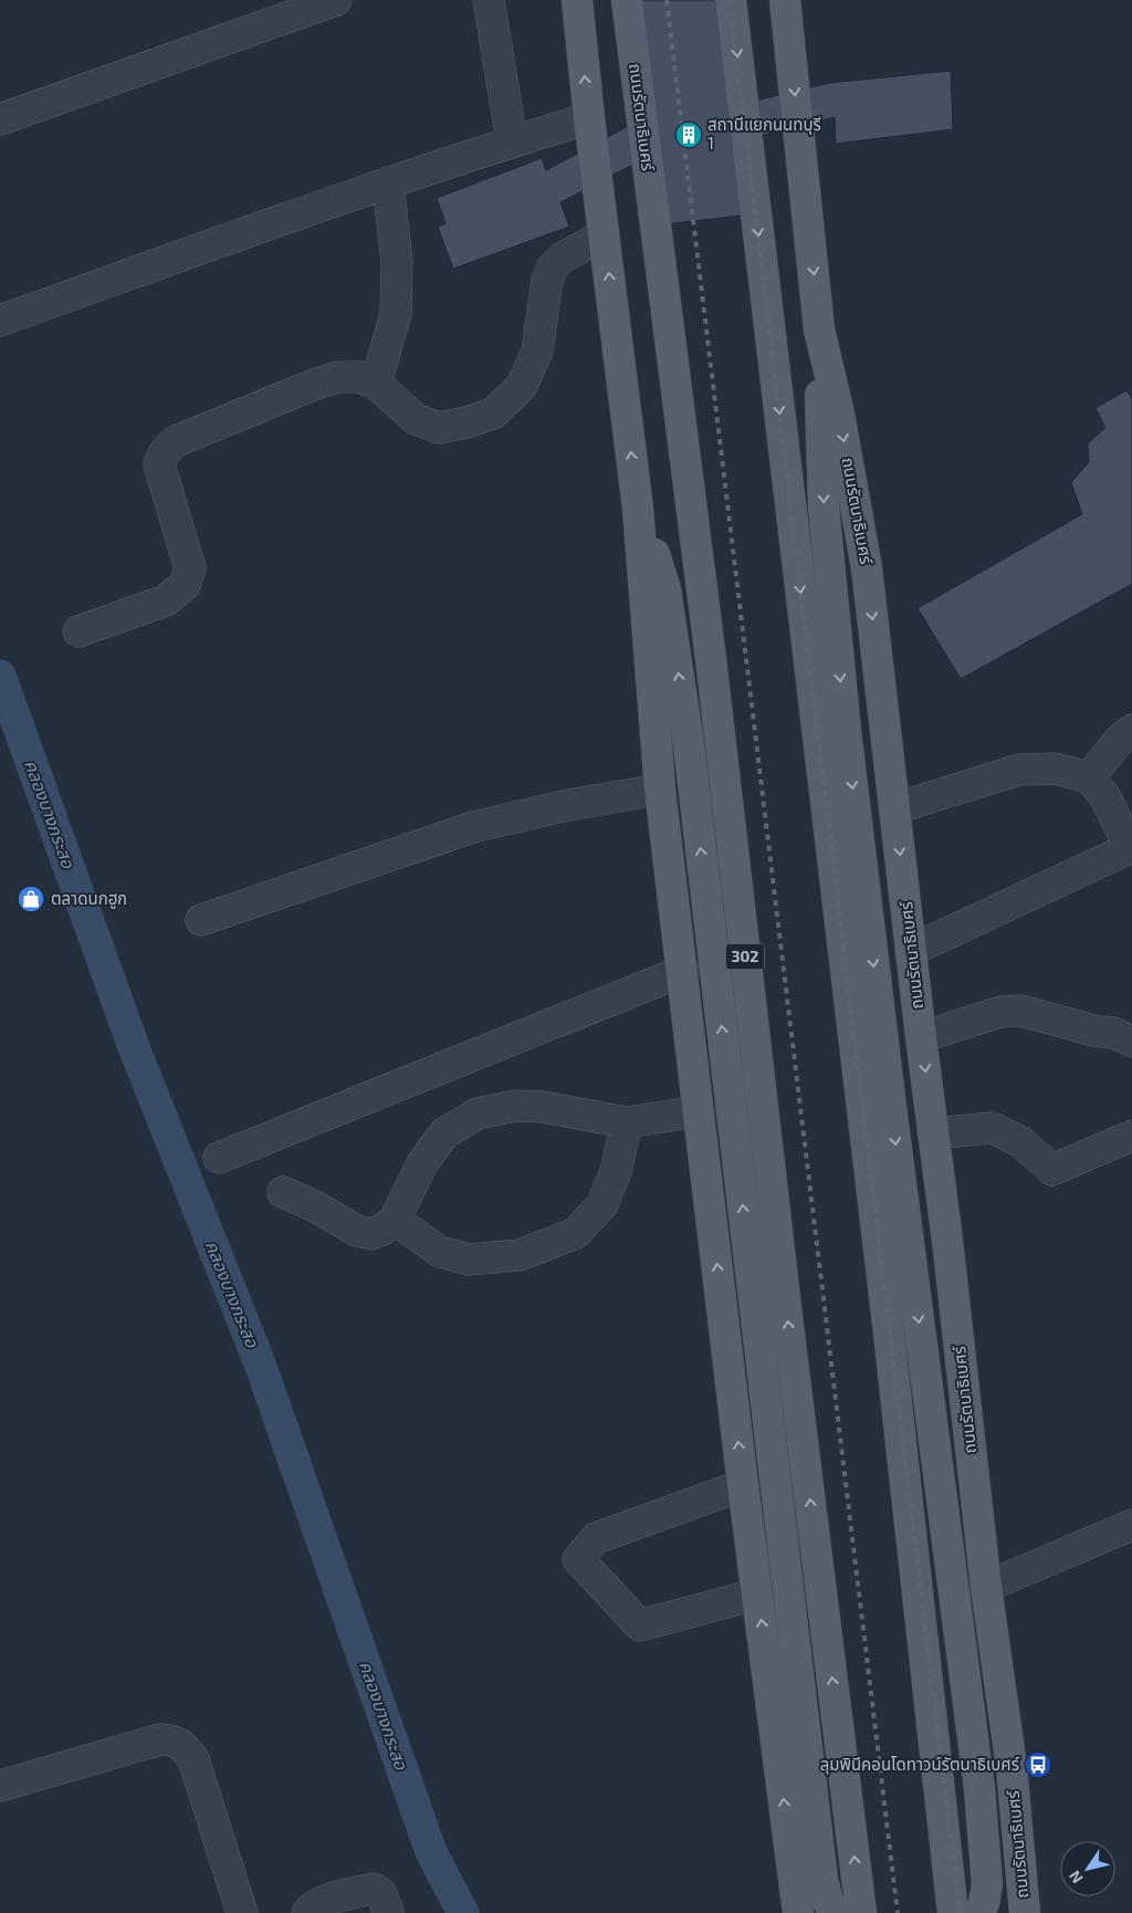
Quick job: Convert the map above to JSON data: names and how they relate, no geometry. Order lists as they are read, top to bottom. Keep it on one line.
{"streets":{"main road":["ถนนรัตนาธิเบศร์","302"]},"water":["คลองบางกระสอ"],"places":{"building":["สถานีแยกนนทบุรี 1"],"shop":["ตลาดนกฮูก"],"bus stop":["ลุมพินีคอนโดทาวน์รัตนาธิเบศร์"]},"north":"bottom left"}
